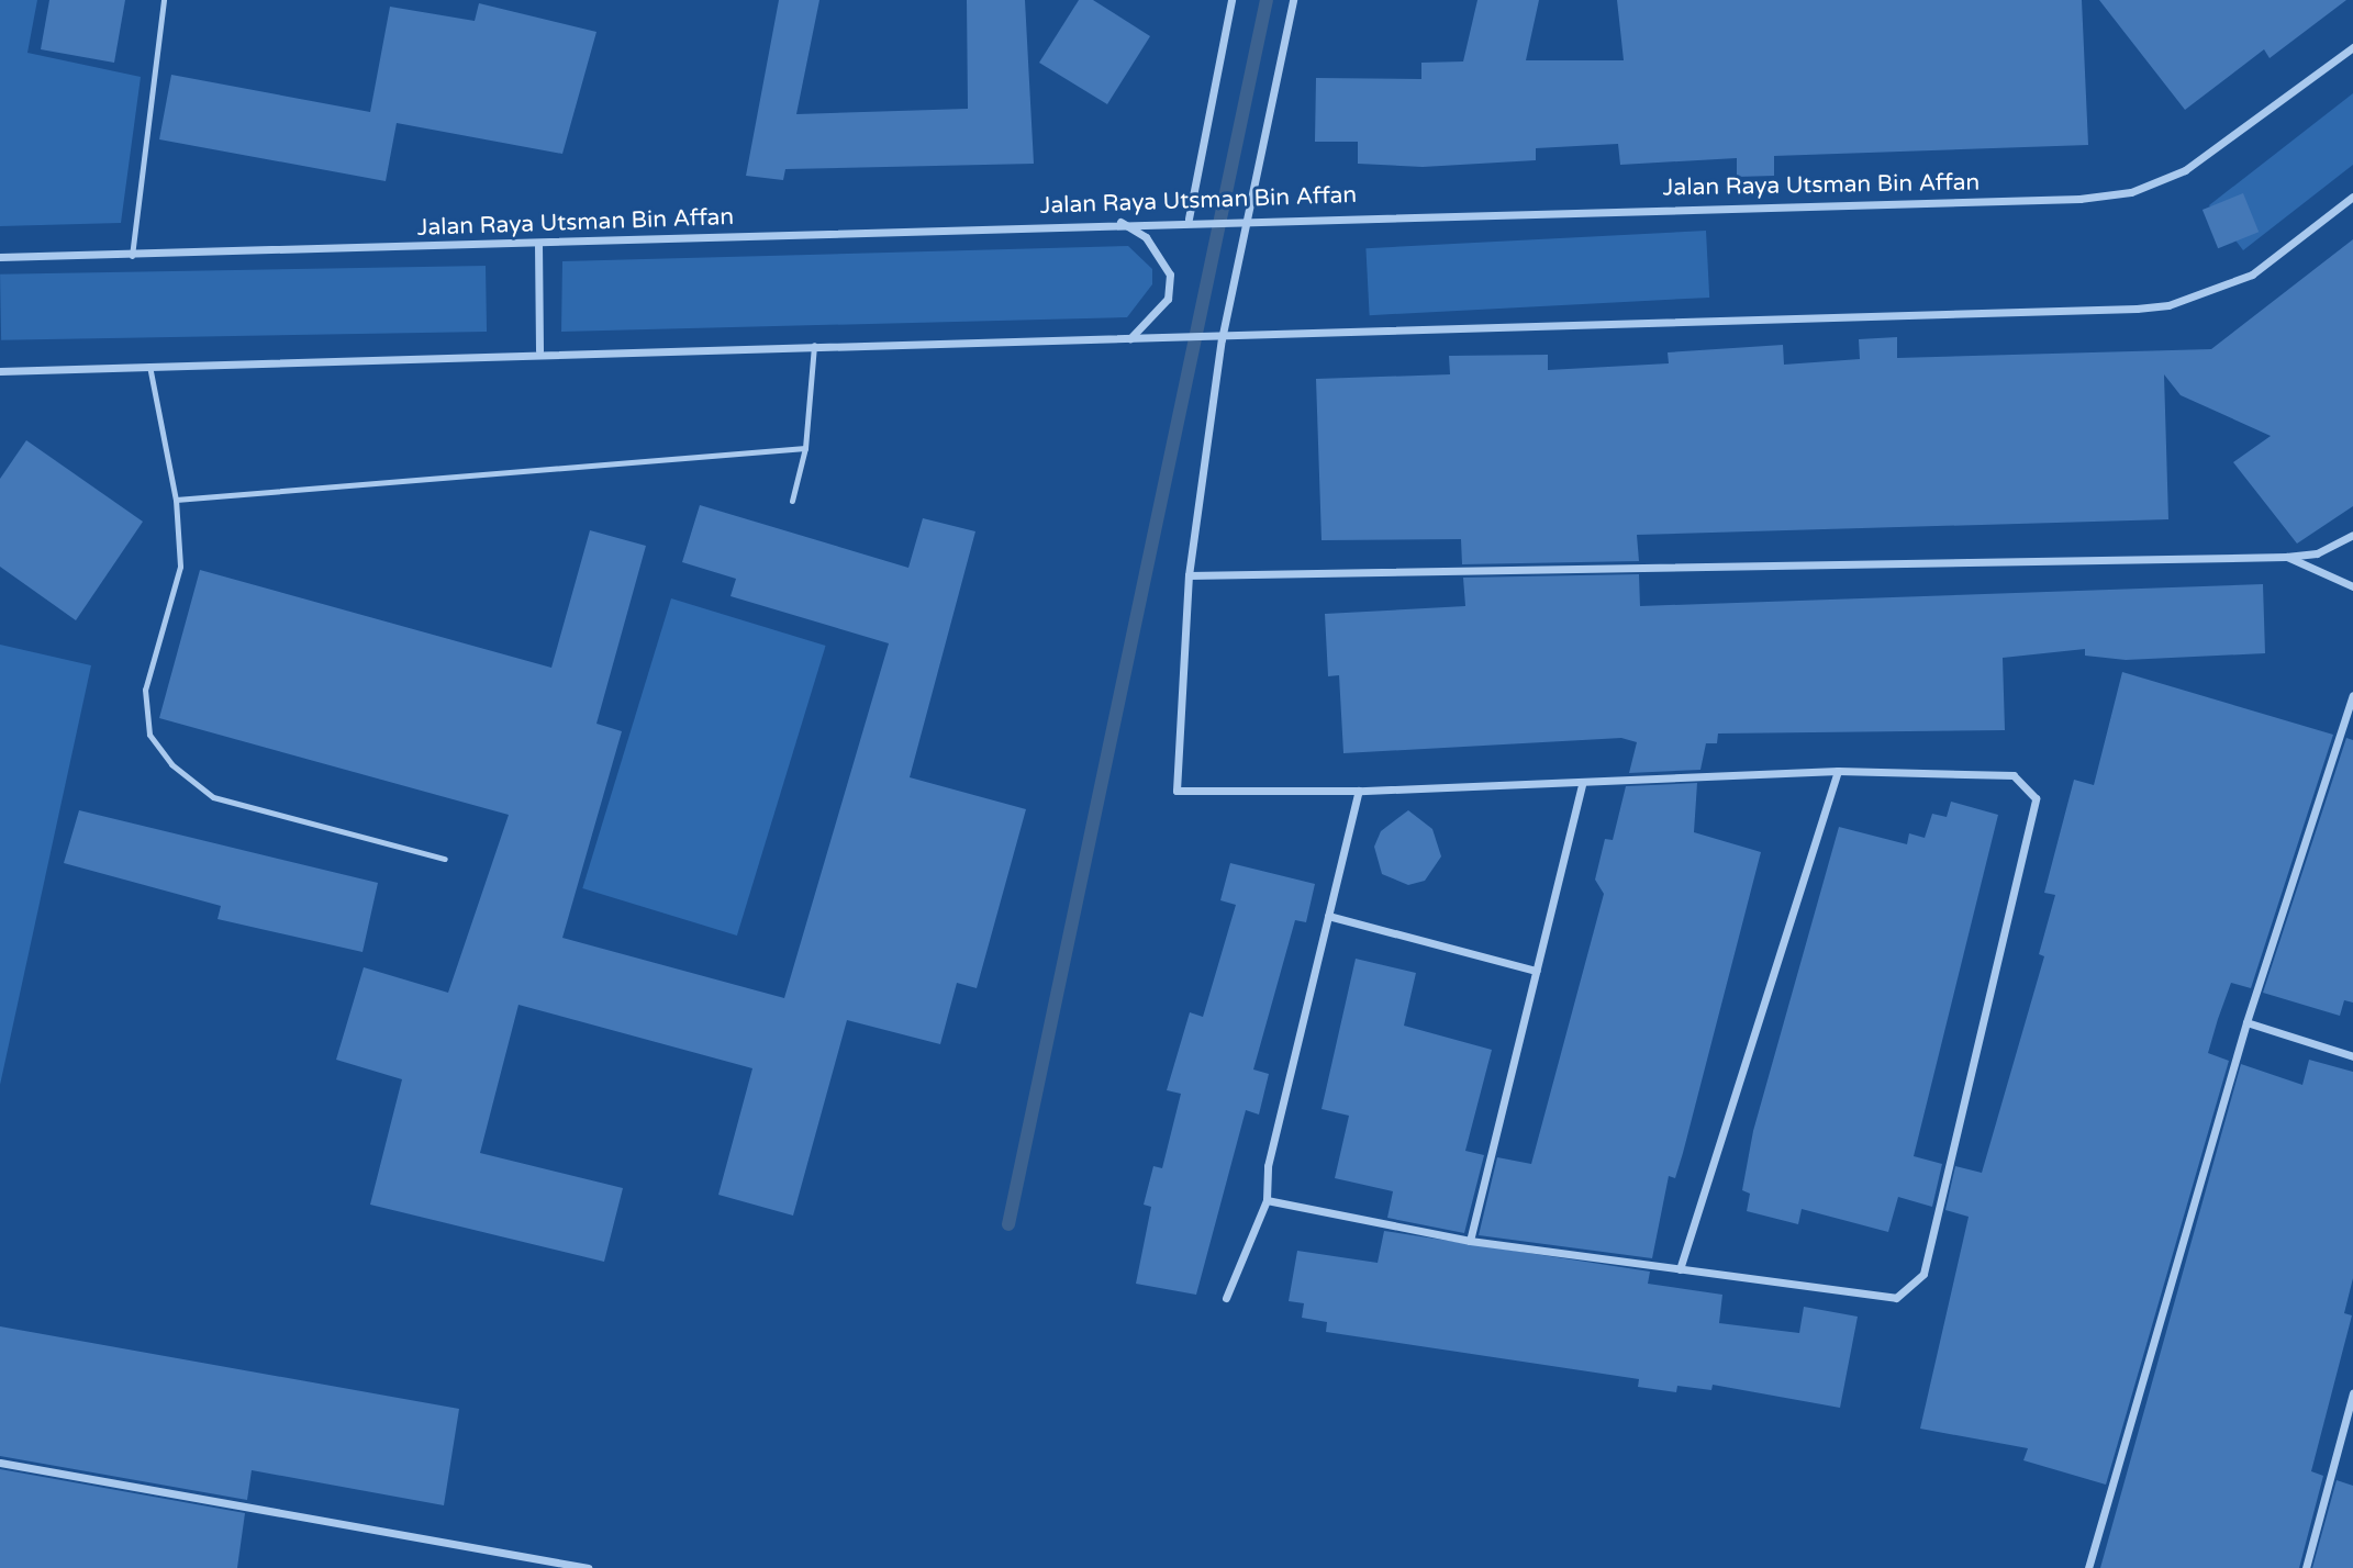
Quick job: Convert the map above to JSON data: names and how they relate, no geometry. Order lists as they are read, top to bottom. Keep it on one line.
{"streets":{"street":["Jalan Raya Utsman Bin Affan"]}}
